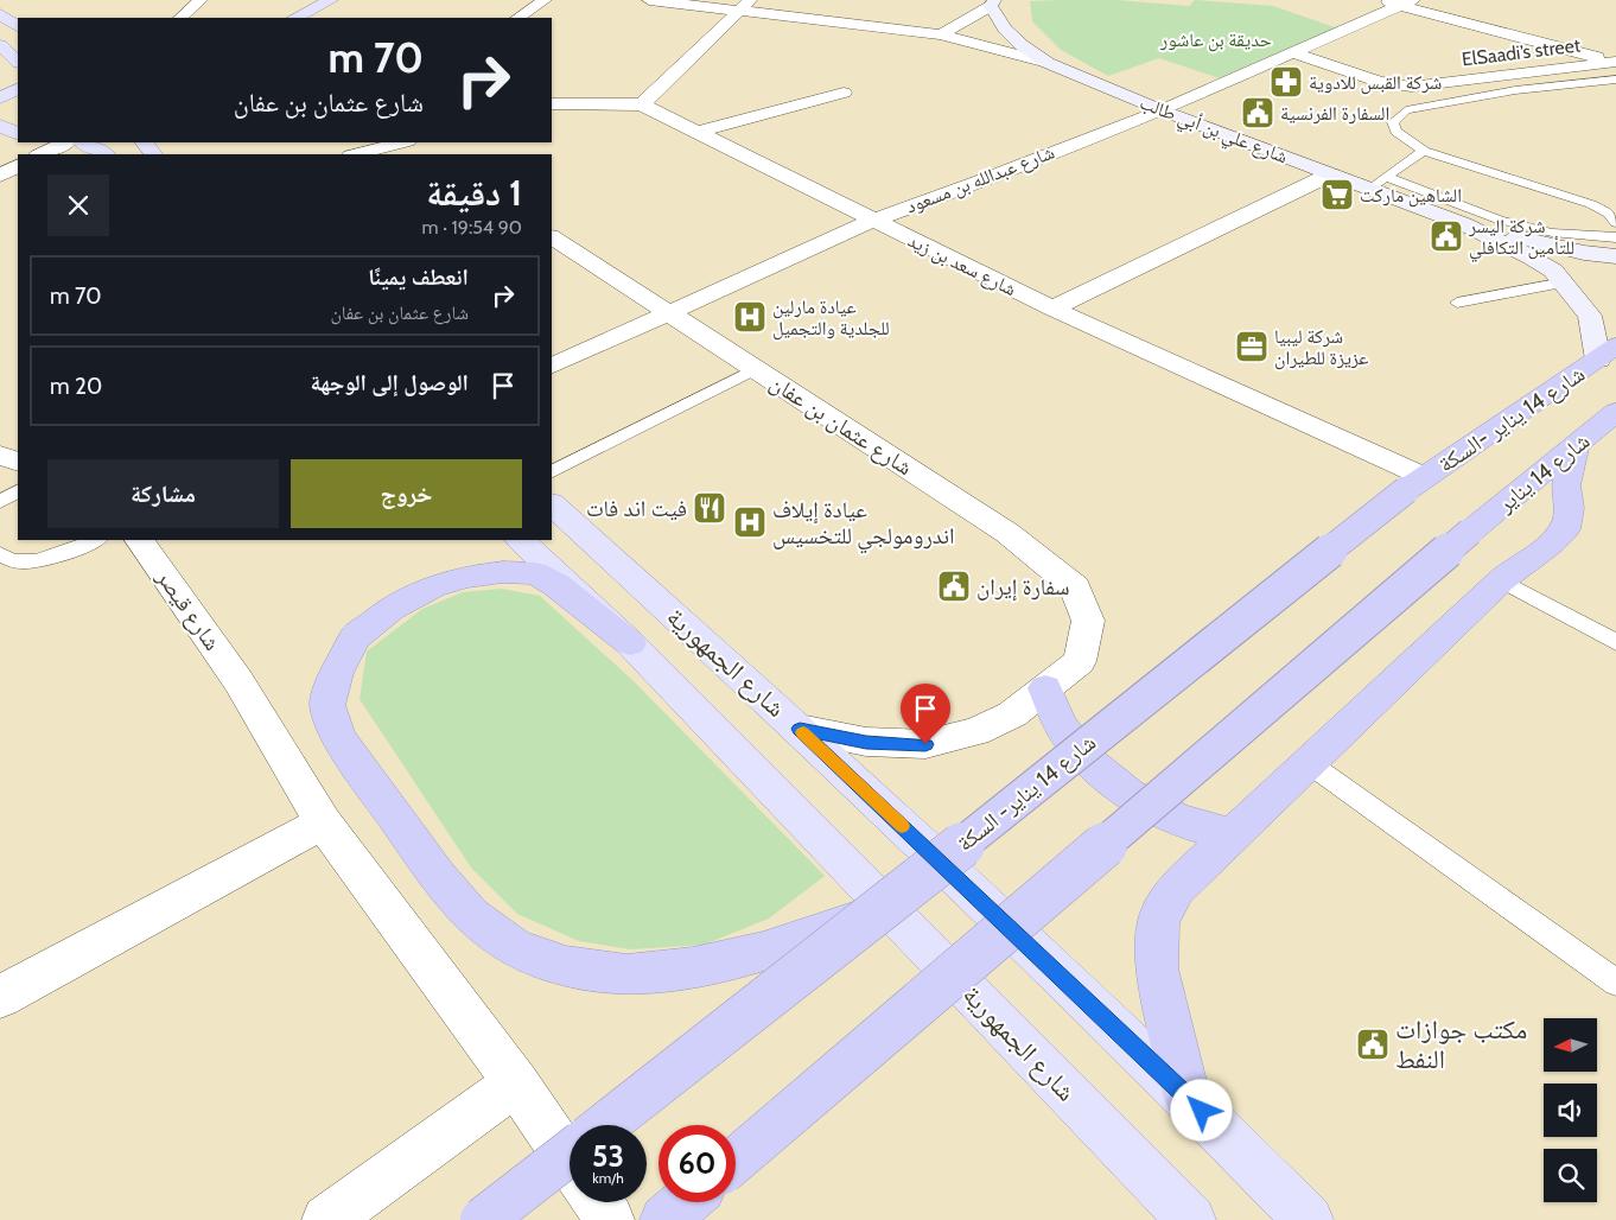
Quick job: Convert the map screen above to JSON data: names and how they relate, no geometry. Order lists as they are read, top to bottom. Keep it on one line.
{"streets":{"highway":["شارع 14 يناير -السكة","شارع 14 يناير","شارع 14 يناير- السكة"],"main road":["شارع الجمهورية"],"street":["ElSaadi’s street","شارع علي بن أبي طالب","شارع عبدالله بن مسعود","شارع سعد بن زيد","شارع عثمان بن عفان","شارع قيصر"]},"crossings":[["ElSaadi’s street","شارع عبدالله بن مسعود"],["شارع علي بن أبي طالب","شارع عبدالله بن مسعود"],["شارع علي بن أبي طالب","شارع 14 يناير -السكة"],["شارع عبدالله بن مسعود","شارع سعد بن زيد"],["شارع عبدالله بن مسعود","شارع عثمان بن عفان"],["شارع سعد بن زيد","شارع 14 يناير -السكة"],["شارع سعد بن زيد","شارع 14 يناير- السكة"],["شارع 14 يناير -السكة","شارع 14 يناير- السكة"],["شارع عثمان بن عفان","شارع الجمهورية"]],"parks":["حديقة بن عاشور"],"places":{"pharmacy":["شركة القبس للادوية"],"public building":["السفارة الفرنسية","شركة اليسر للتأمين التكافلي","سفارة إيران","مكتب جوازات النفط"],"supermarket":["الشاهين ماركت"],"hospital":["عيادة مارلين للجلدية والتجميل","عيادة إيلاف اندرومولجي للتخسيس"],"office":["شركة ليبيا عزيزة للطيران"],"restaurant":["فيت اند فات"]},"north":"left","page":{"turn":["70 m","شارع عثمان بن عفان"],"heading":["1 دقيقة","90 m · 19:54"],"list":[{"name":"انعطف يمينًا","note":"شارع عثمان بن عفان","value":"70 m"},{"name":"الوصول إلى الوجهة","value":"20 m"}],"buttons":["خروج","مشاركة"],"speed":"53 km/h","limit":"60"}}
